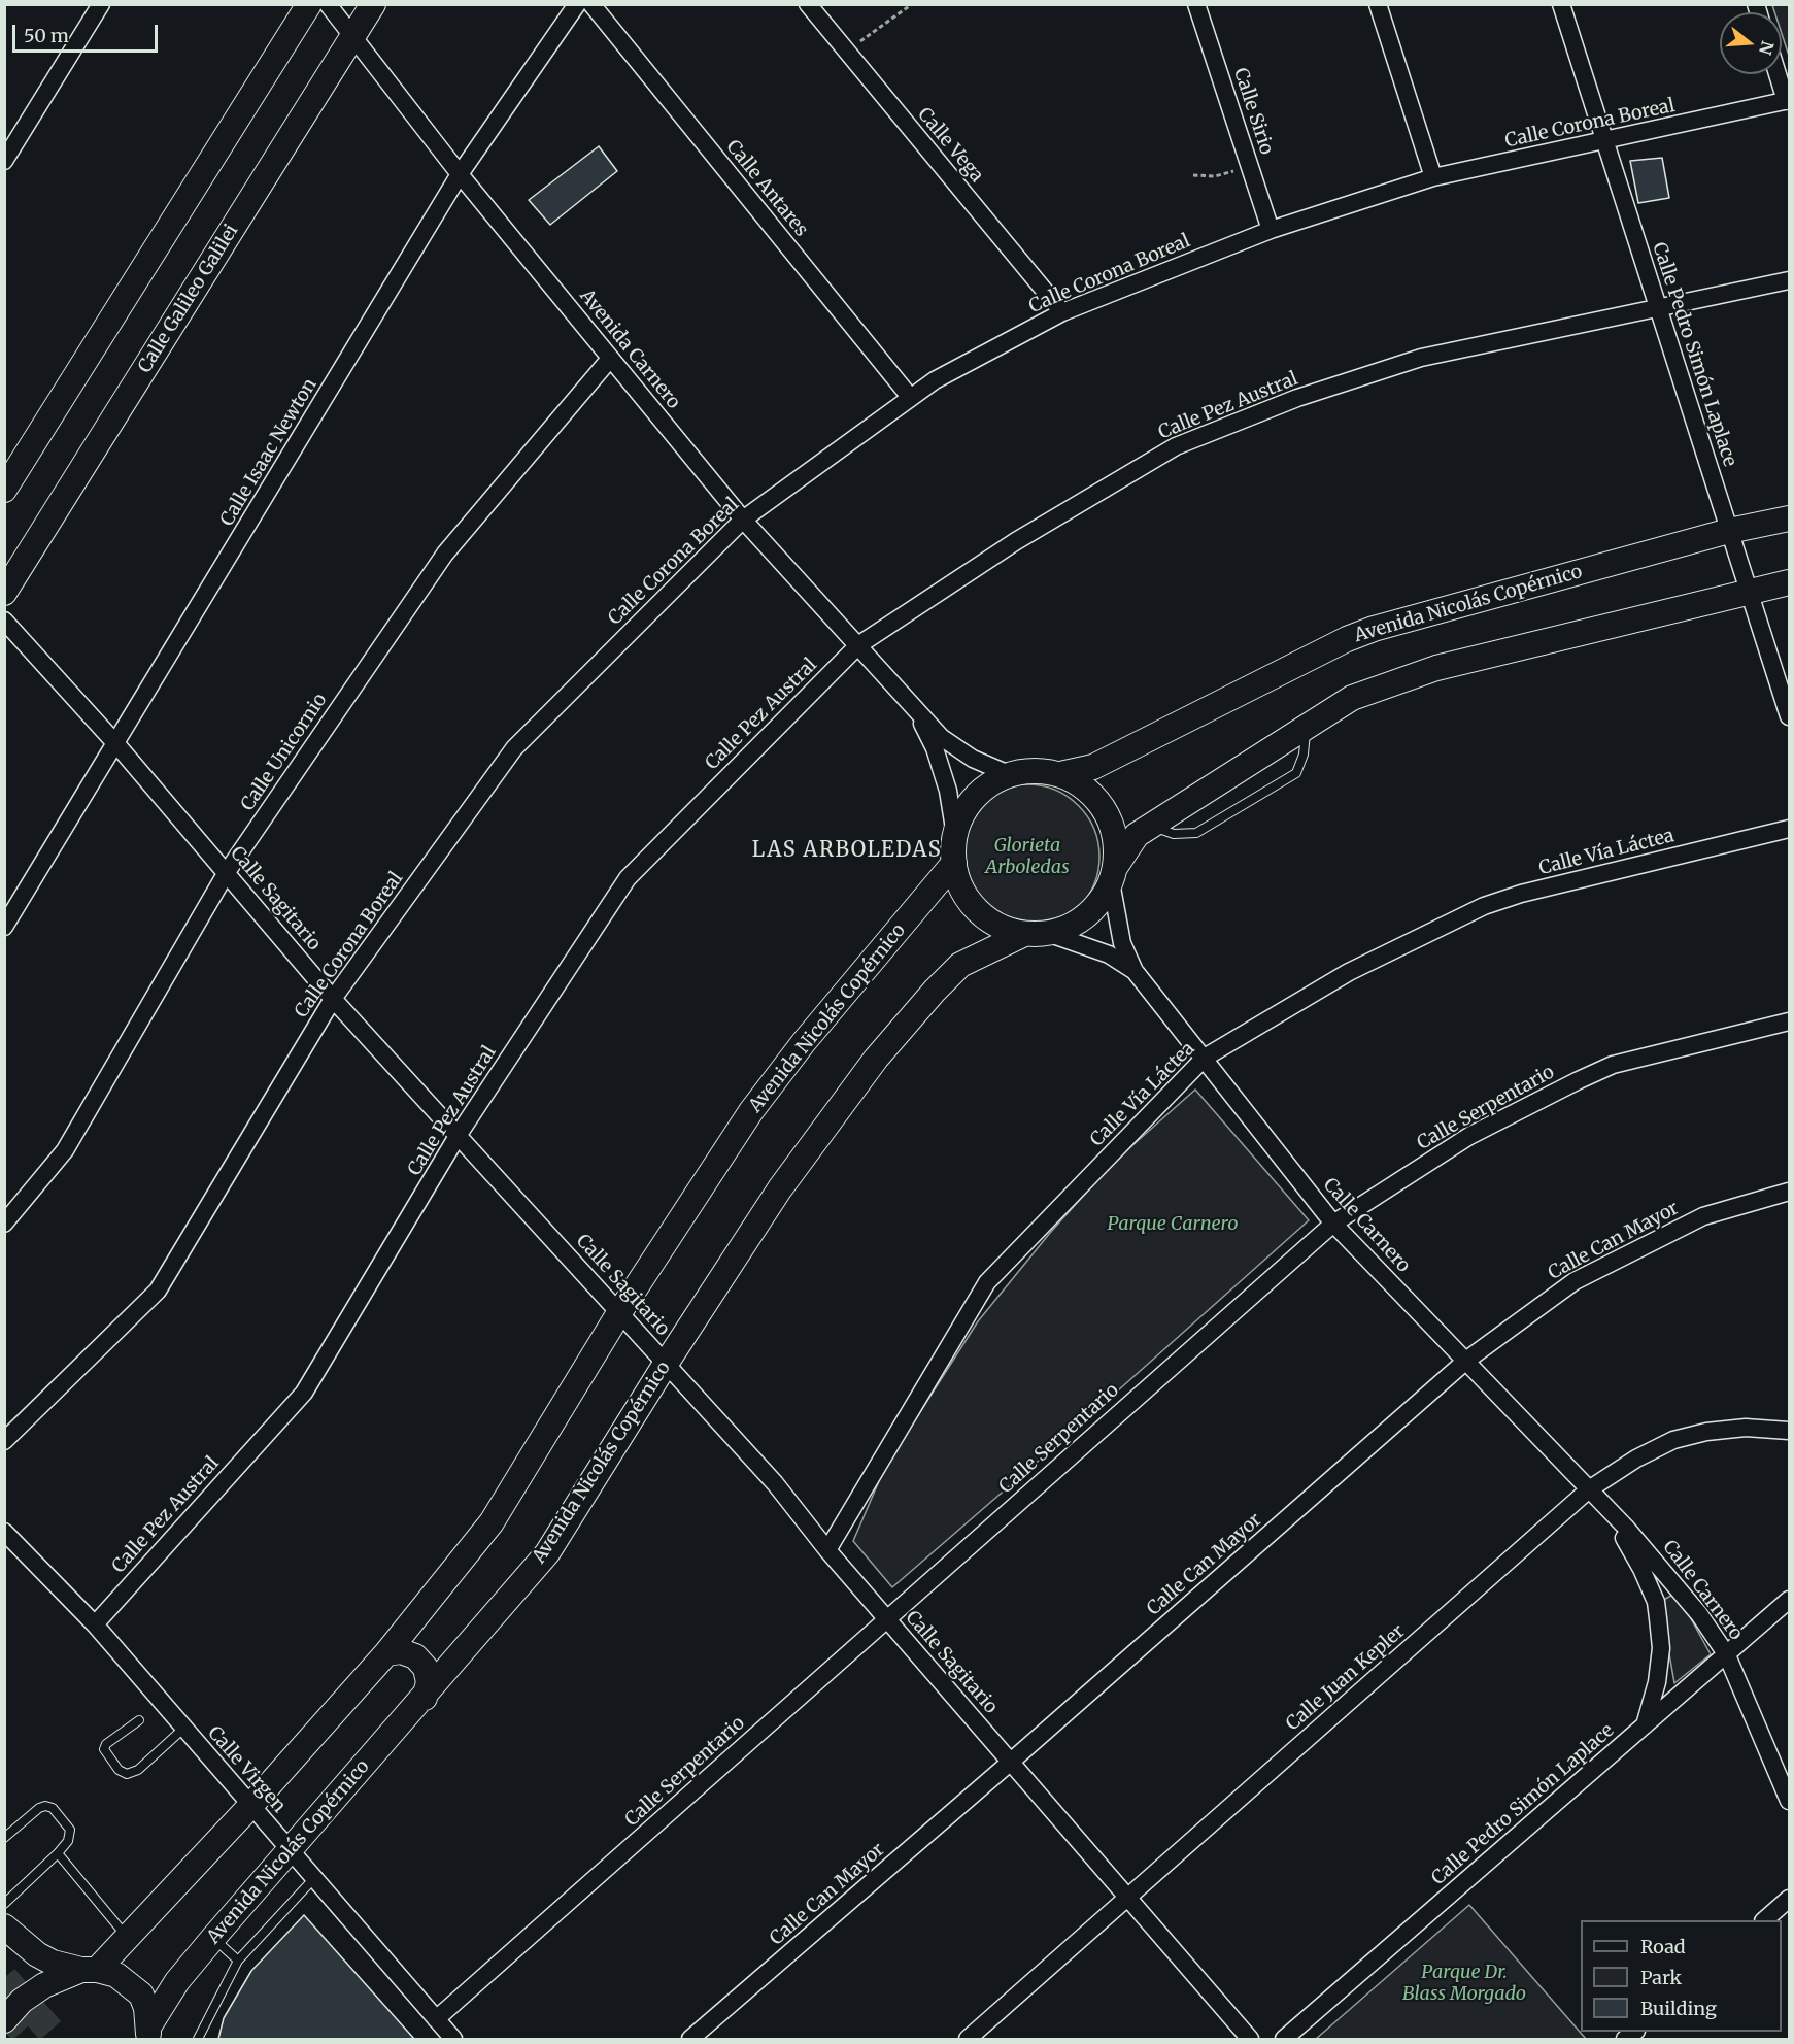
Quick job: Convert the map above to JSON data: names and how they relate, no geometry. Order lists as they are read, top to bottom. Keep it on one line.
{"streets":{"main road":["Calle Galileo Galilei","Avenida Nicolás Copérnico"],"street":["Calle Sirio","Calle Corona Boreal","Calle Vega","Calle Antares","Avenida Carnero","Calle Pedro Simón Laplace","Calle Pez Austral","Calle Isaac Newton","Calle Unicornio","Calle Vía Láctea","Calle Sagitario","Calle Serpentario","Calle Carnero","Calle Can Mayor","Calle Juan Kepler","Calle Virgen"]},"crossings":[["Calle Sirio","Calle Corona Boreal"],["Calle Corona Boreal","Calle Vega"],["Calle Corona Boreal","Calle Antares"],["Calle Corona Boreal","Avenida Carnero"],["Calle Corona Boreal","Calle Pedro Simón Laplace"],["Calle Corona Boreal","Calle Sagitario"],["Calle Galileo Galilei","Avenida Carnero"],["Avenida Carnero","Calle Pez Austral"],["Avenida Carnero","Calle Isaac Newton"],["Avenida Carnero","Avenida Nicolás Copérnico"],["Avenida Carnero","Calle Unicornio"],["Avenida Carnero","Calle Carnero"],["Calle Pedro Simón Laplace","Calle Pez Austral"],["Calle Pedro Simón Laplace","Avenida Nicolás Copérnico"],["Calle Pedro Simón Laplace","Calle Carnero"],["Calle Pez Austral","Calle Sagitario"],["Calle Pez Austral","Calle Virgen"],["Calle Isaac Newton","Calle Sagitario"],["Avenida Nicolás Copérnico","Calle Sagitario"],["Avenida Nicolás Copérnico","Calle Carnero"],["Avenida Nicolás Copérnico","Calle Virgen"],["Calle Unicornio","Calle Sagitario"],["Calle Vía Láctea","Calle Sagitario"],["Calle Vía Láctea","Calle Carnero"],["Calle Sagitario","Calle Serpentario"],["Calle Sagitario","Calle Can Mayor"],["Calle Sagitario","Calle Juan Kepler"],["Calle Serpentario","Calle Carnero"],["Calle Serpentario","Calle Virgen"],["Calle Carnero","Calle Can Mayor"],["Calle Carnero","Calle Juan Kepler"]],"districts":["LAS ARBOLEDAS"],"parks":["Glorieta Arboledas","Parque Carnero","Parque Dr. Blass Morgado"],"legend":["Road","Park","Building"],"scale_bar":"50 m","north":"right"}
